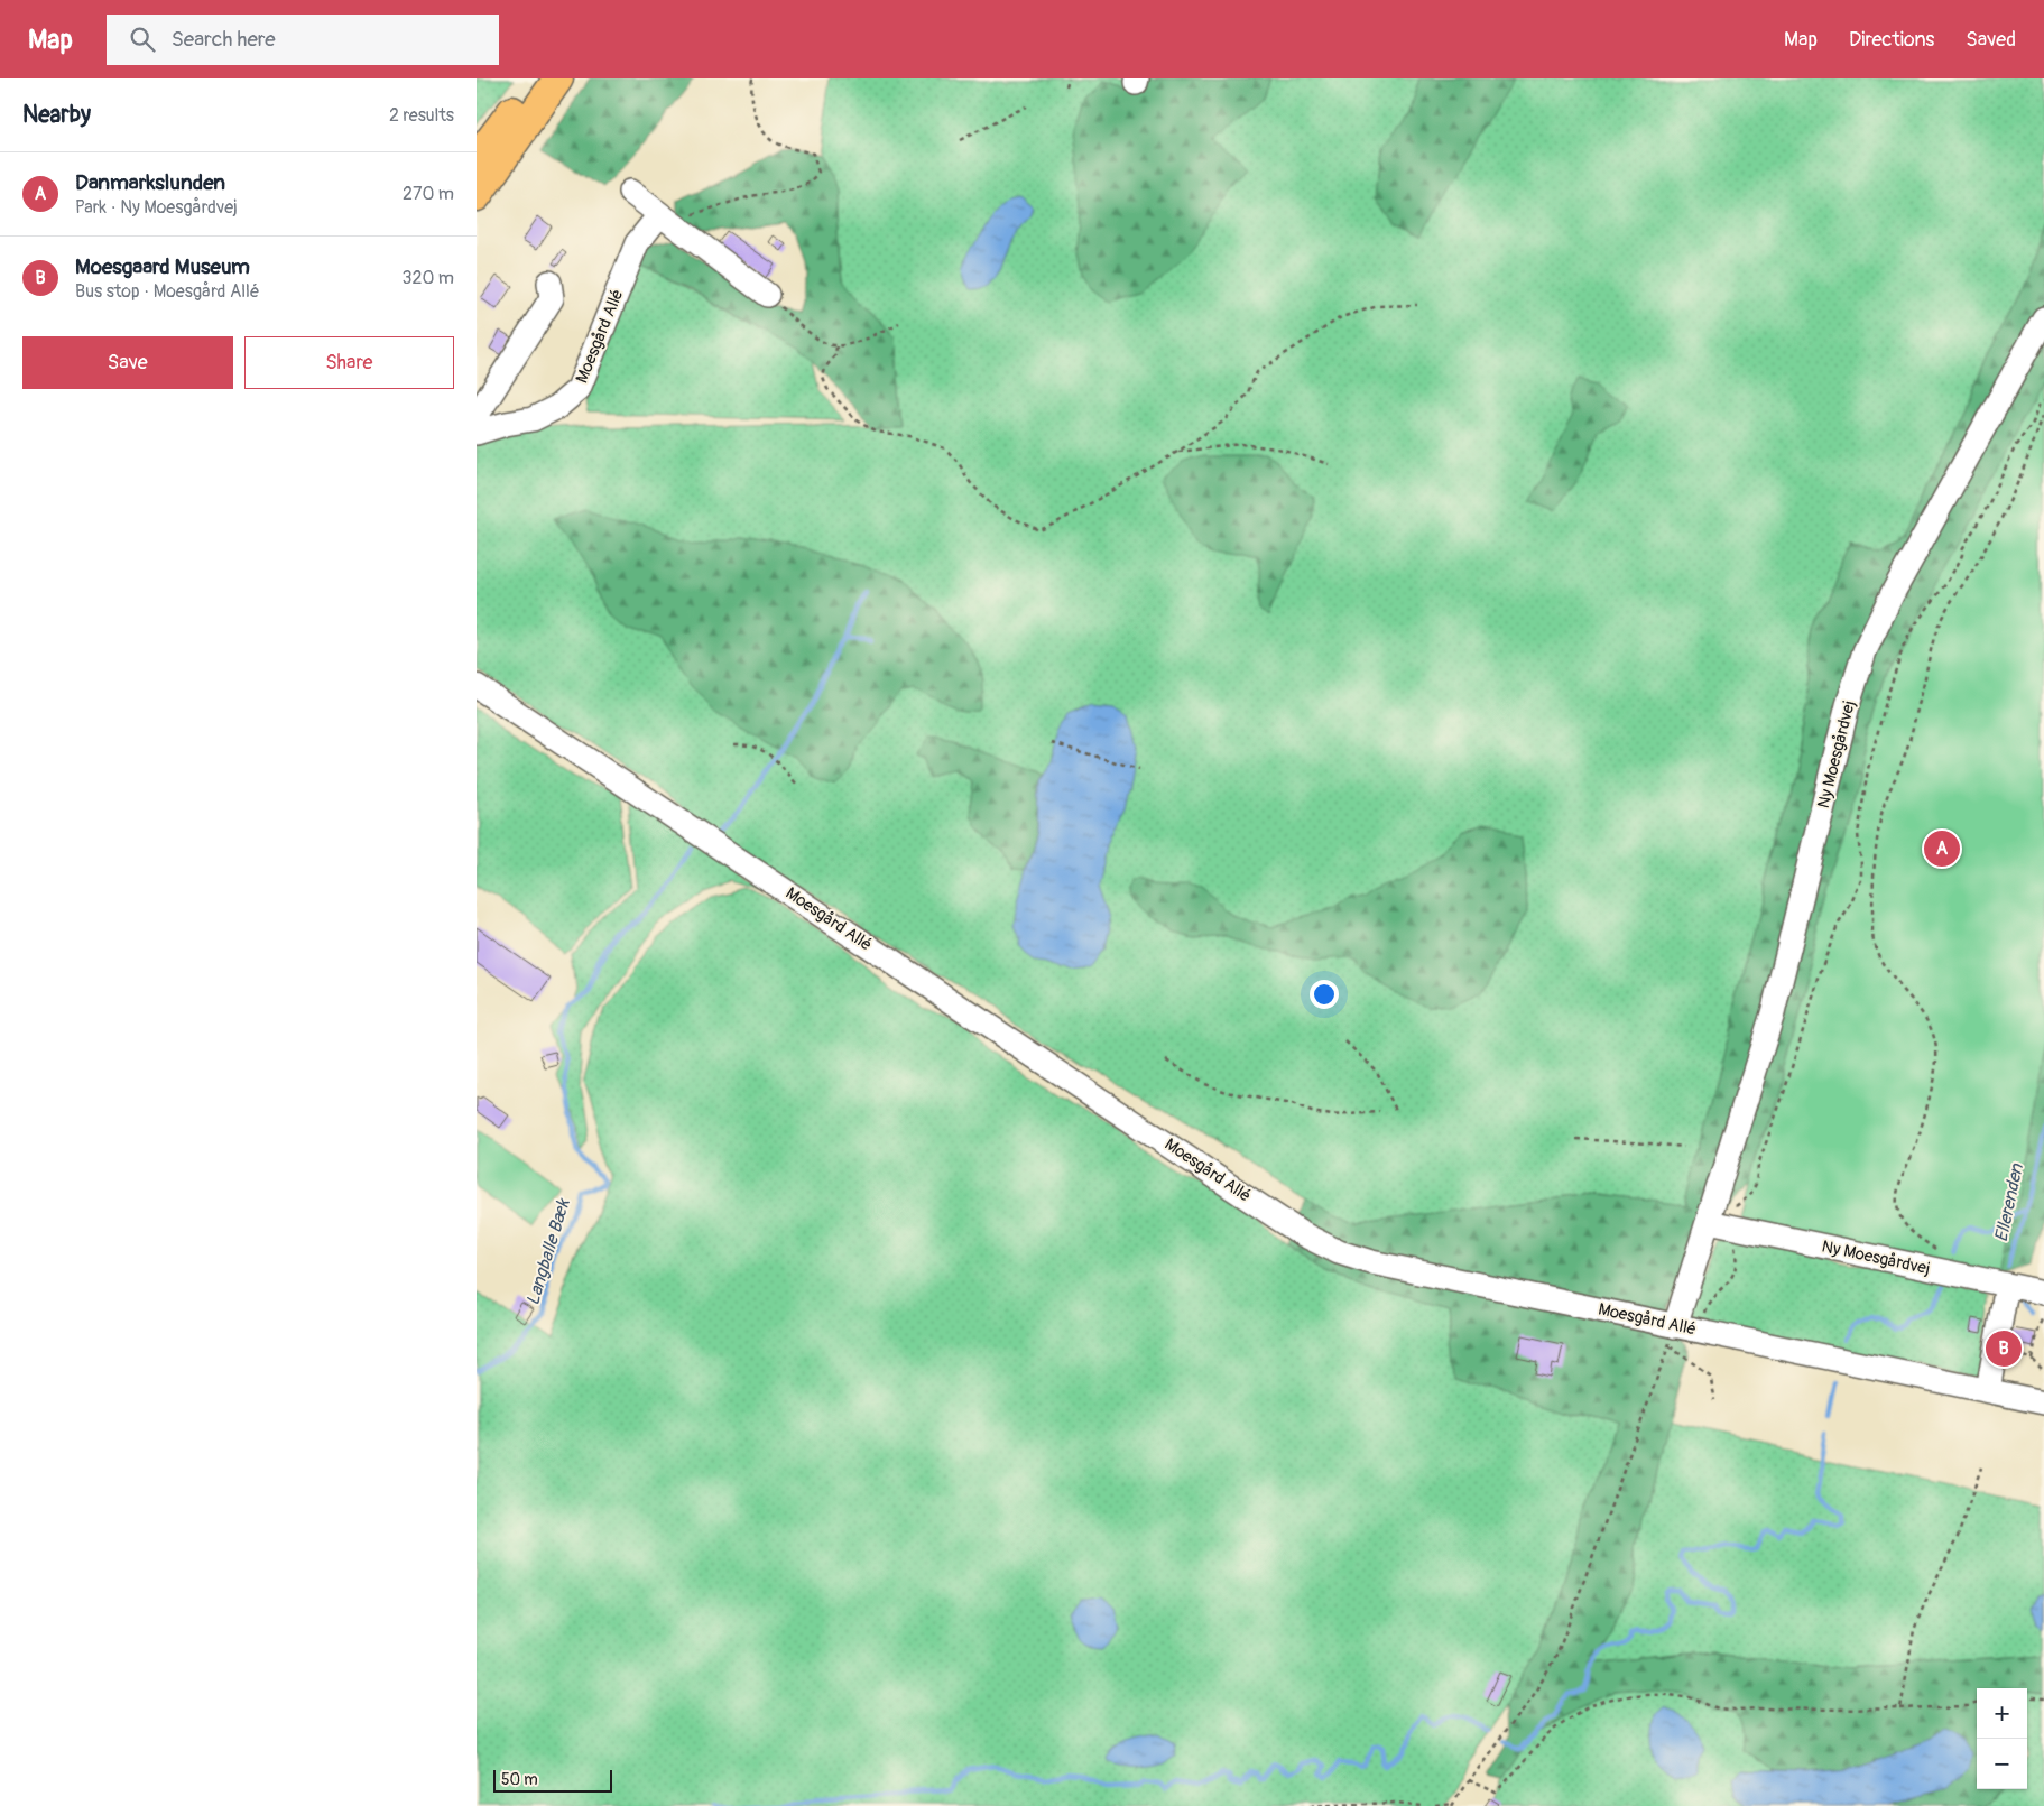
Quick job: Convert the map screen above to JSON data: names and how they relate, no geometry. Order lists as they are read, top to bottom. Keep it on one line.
{"streets":{"street":["Moesgård Allé","Ny Moesgårdvej"]},"crossings":[["Moesgård Allé","Ny Moesgårdvej"]],"water":["Ellerenden","Langballe Bæk"],"scale_bar":"50 m","page":{"header":"Map","search":"Search here","nav":["Map","Directions","Saved"],"heading":["Nearby","2 results"],"list":[{"mark":"A","name":"Danmarkslunden","note":"Park · Ny Moesgårdvej","value":"270 m"},{"mark":"B","name":"Moesgaard Museum","note":"Bus stop · Moesgård Allé","value":"320 m"}],"buttons":["Save","Share"],"pins":["A","B"],"map_buttons":["+","−"],"scale":"50 m"}}
